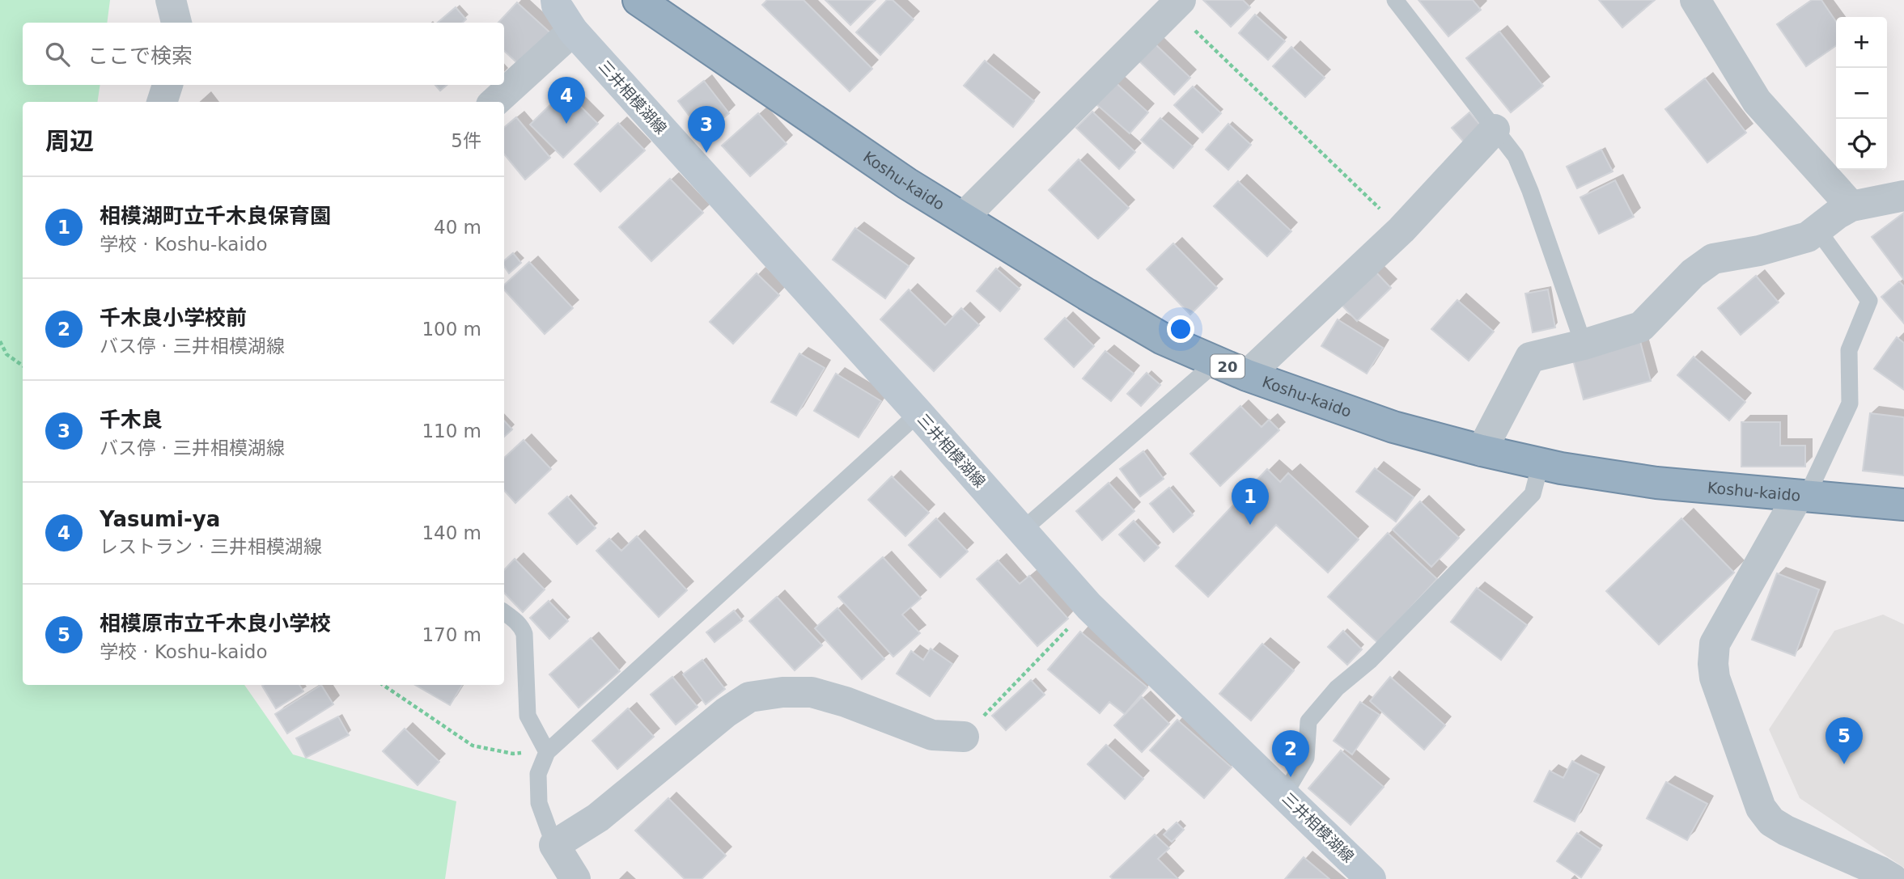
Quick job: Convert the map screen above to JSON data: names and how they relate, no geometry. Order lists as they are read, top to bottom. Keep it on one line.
{"streets":{"highway":["Koshu-kaido","20"],"main road":["三井相模湖線"]},"page":{"map_buttons":["+","−"],"search":"ここで検索","pins":["4","3","1","5","2"],"heading":["周辺","5件"],"list":[{"mark":"1","name":"相模湖町立千木良保育園","note":"学校 · Koshu-kaido","value":"40 m"},{"mark":"2","name":"千木良小学校前","note":"バス停 · 三井相模湖線","value":"100 m"},{"mark":"3","name":"千木良","note":"バス停 · 三井相模湖線","value":"110 m"},{"mark":"4","name":"Yasumi-ya","note":"レストラン · 三井相模湖線","value":"140 m"},{"mark":"5","name":"相模原市立千木良小学校","note":"学校 · Koshu-kaido","value":"170 m"}]}}
